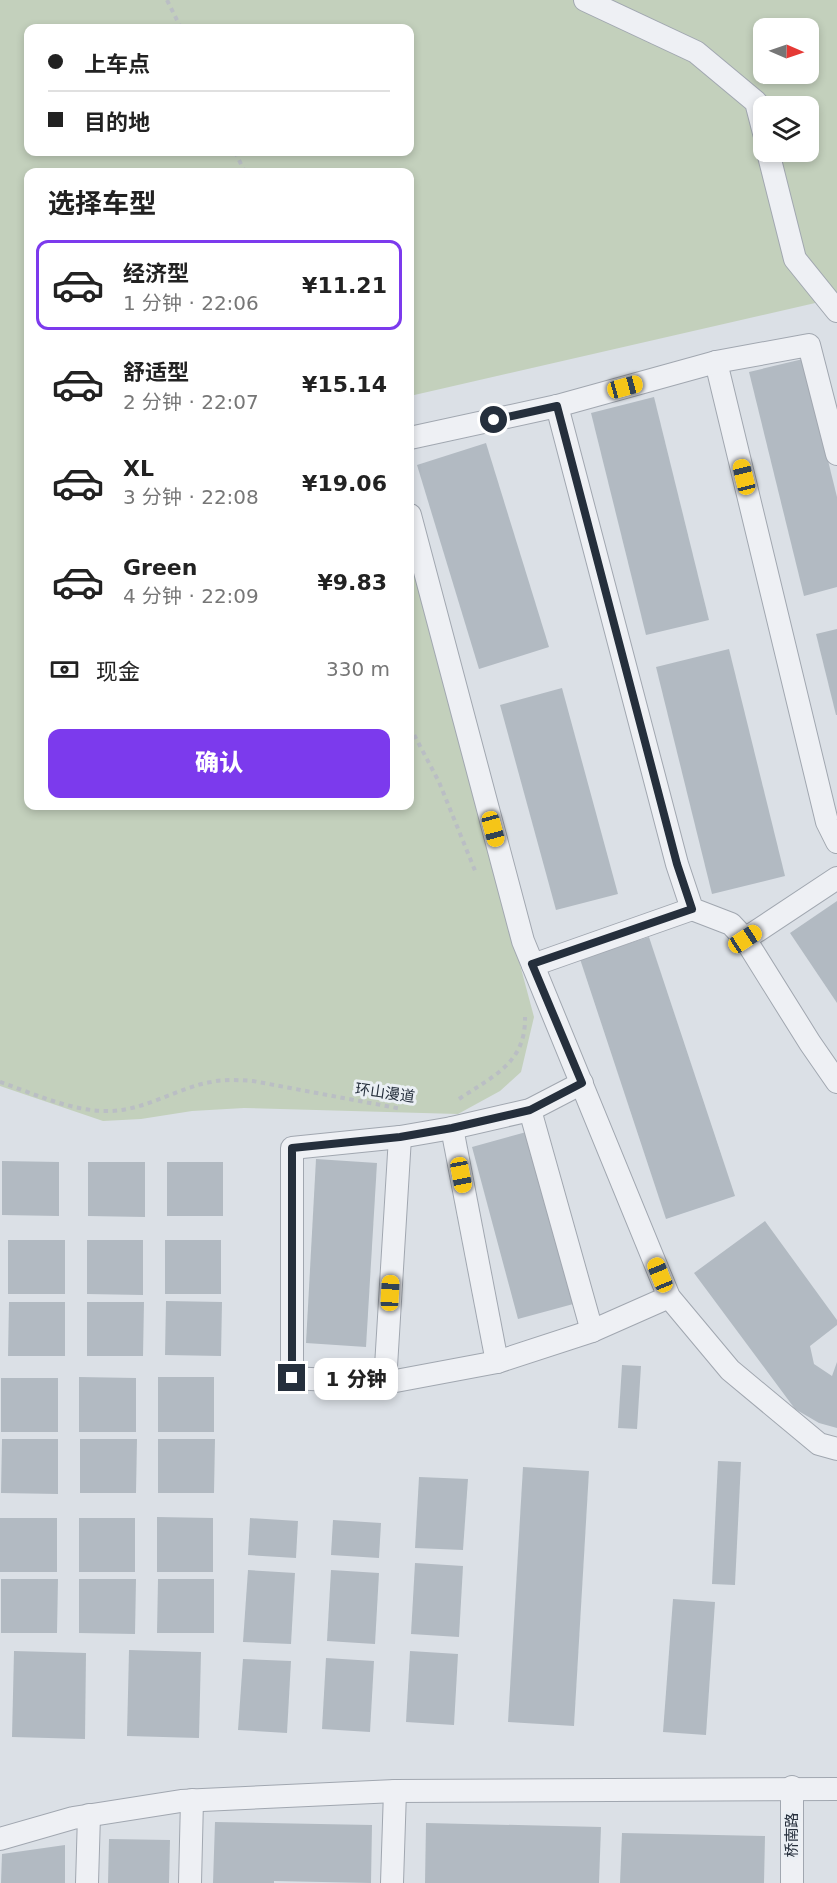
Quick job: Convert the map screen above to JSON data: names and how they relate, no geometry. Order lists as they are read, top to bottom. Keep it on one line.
{"streets":{"street":["桥南路"],"path":["环山漫道"]},"north":"right","page":{"banner":["上车点","目的地"],"heading":"选择车型","list":[{"name":"经济型","note":"1 分钟 · 22:06","value":"¥11.21"},{"name":"舒适型","note":"2 分钟 · 22:07","value":"¥15.14"},{"name":"XL","note":"3 分钟 · 22:08","value":"¥19.06"},{"name":"Green","note":"4 分钟 · 22:09","value":"¥9.83"}],"pay":["现金","330 m"],"buttons":"确认","bubble":"1 分钟"}}
